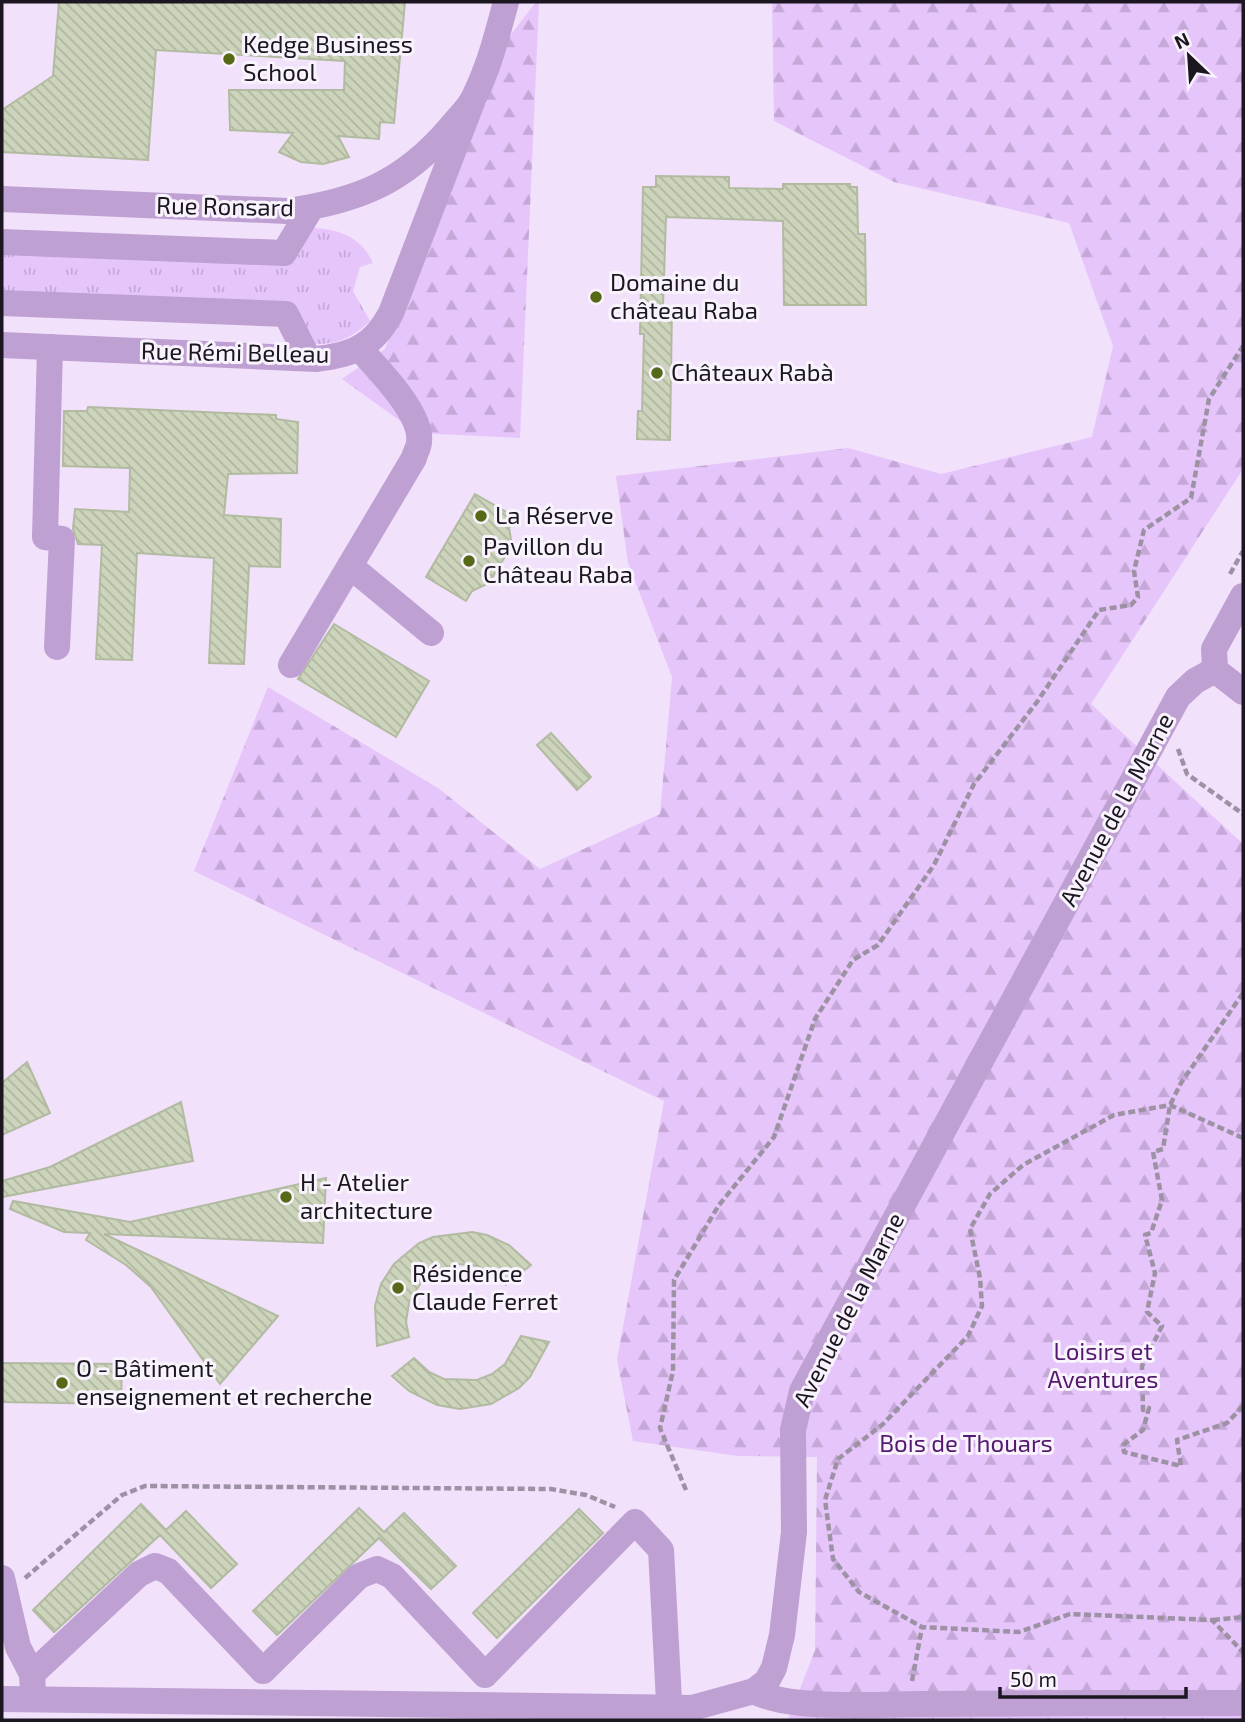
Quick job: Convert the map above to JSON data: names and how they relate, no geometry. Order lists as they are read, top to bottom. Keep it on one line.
{"streets":{"street":["Rue Ronsard","Rue Rémi Belleau","Avenue de la Marne"]},"crossings":[["Rue Ronsard","Rue Rémi Belleau"]],"parks":["Loisirs et Aventures","Bois de Thouars"],"places":["Kedge Business School","Domaine du château Raba","Châteaux Rabà","La Réserve","Pavillon du Château Raba","H - Atelier architecture","Résidence Claude Ferret","O - Bâtiment enseignement et recherche"],"scale_bar":"50 m","north":"top left"}
